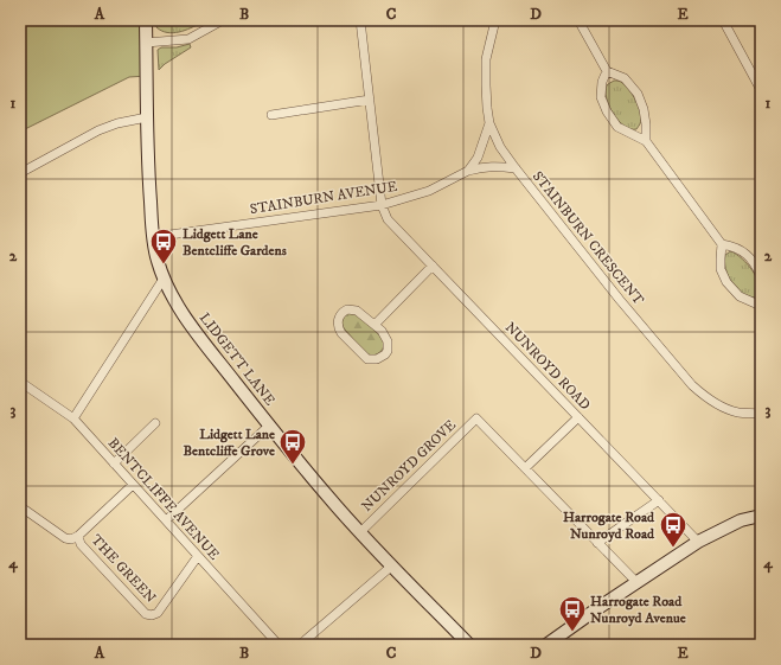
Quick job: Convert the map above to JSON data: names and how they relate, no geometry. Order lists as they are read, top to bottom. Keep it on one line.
{"streets":{"street":["STAINBURN AVENUE","STAINBURN CRESCENT","LIDGETT LANE","NUNROYD ROAD","NUNROYD GROVE","BENTCLIFFE AVENUE","THE GREEN"]},"crossings":[["STAINBURN AVENUE","LIDGETT LANE"],["STAINBURN AVENUE","NUNROYD ROAD"],["LIDGETT LANE","NUNROYD GROVE"],["BENTCLIFFE AVENUE","THE GREEN"]],"places":{"bus stop":["Lidgett Lane Bentcliffe Gardens","Lidgett Lane Bentcliffe Grove","Harrogate Road Nunroyd Road","Harrogate Road Nunroyd Avenue"]},"grid":{"columns":["A","B","C","D","E"],"rows":["1","2","3","4"]}}
